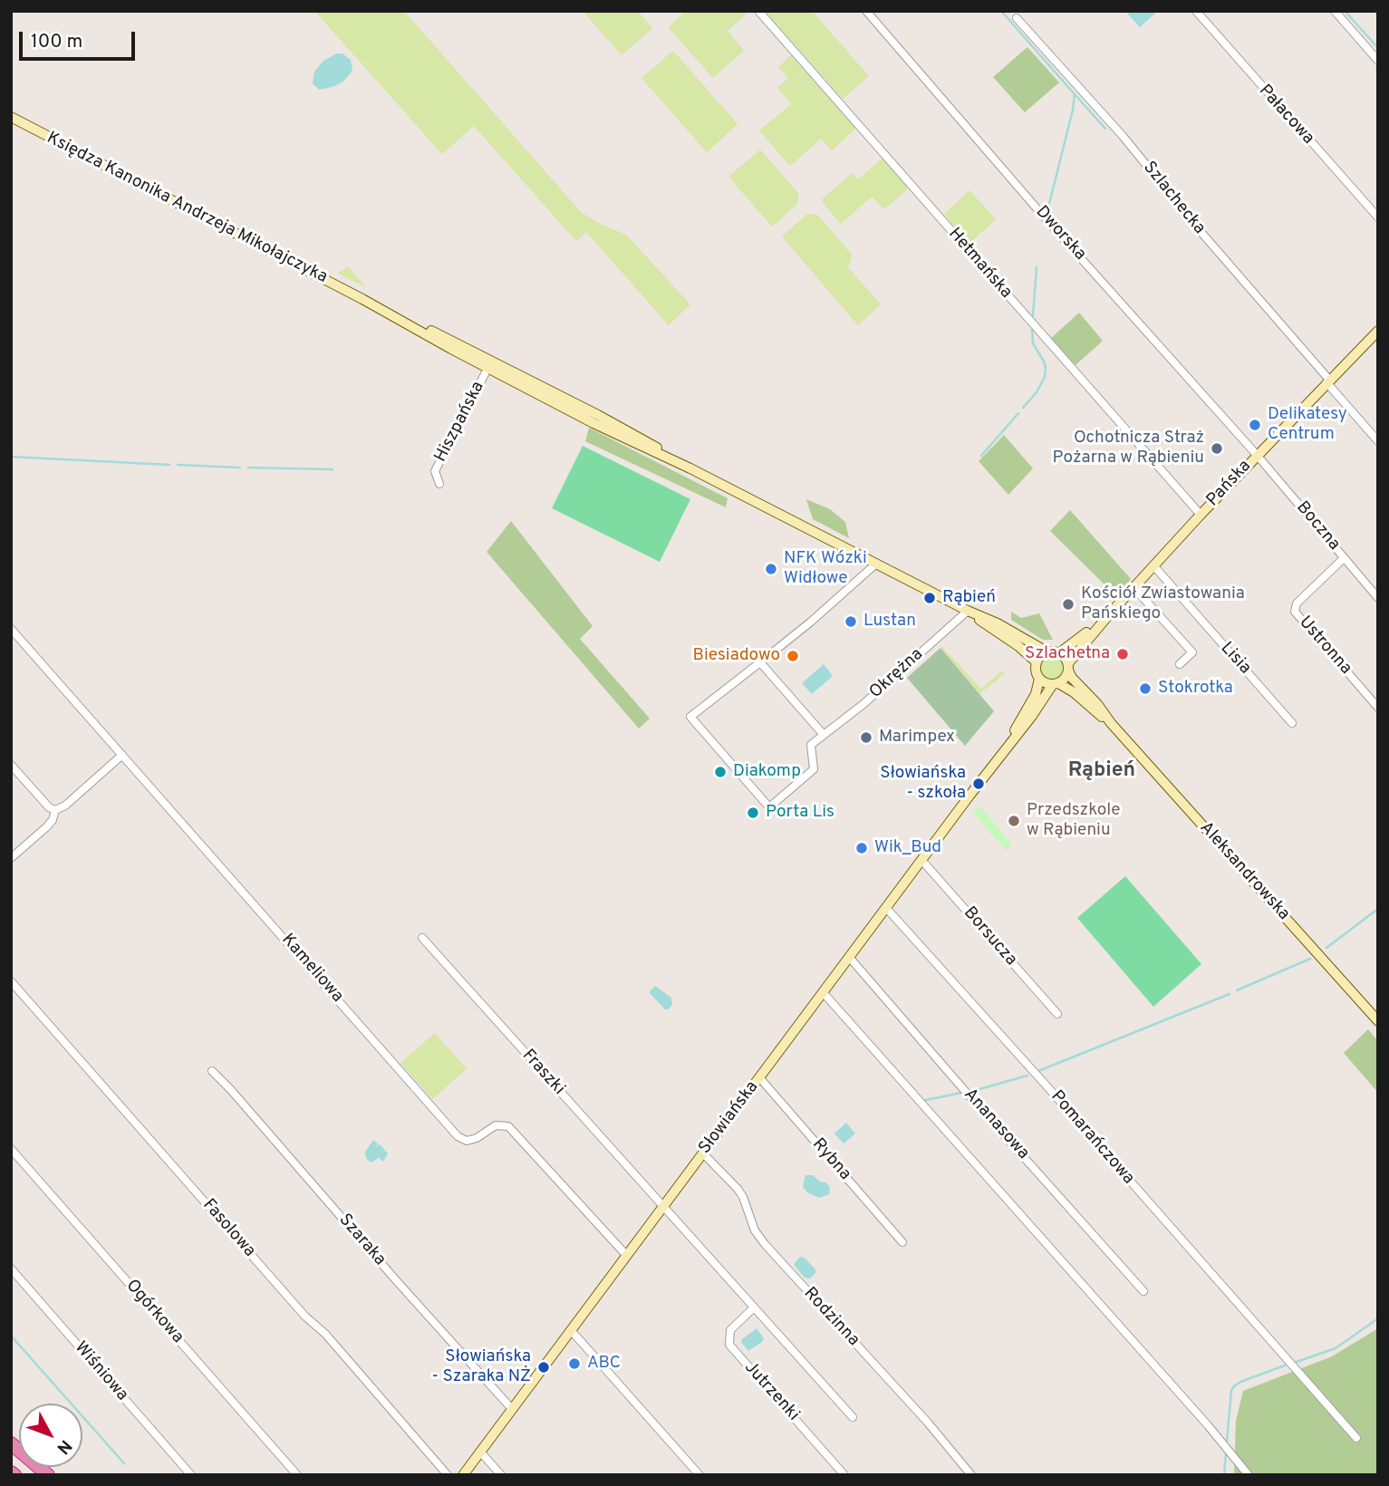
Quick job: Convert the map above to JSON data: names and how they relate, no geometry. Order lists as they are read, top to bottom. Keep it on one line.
{"streets":{"main road":["Księdza Kanonika Andrzeja Mikołajczyka","Pańska","Aleksandrowska","Słowiańska"],"street":["Pałacowa","Szlachecka","Dworska","Hetmańska","Hiszpańska","Boczna","Ustronna","Lisia","Okrężna","Borsucza","Kameliowa","Fraszki","Ananasowa","Pomarańczowa","Rybna","Fasolowa","Szaraka","Ogórkowa","Rodzinna","Wiśniowa","Jutrzenki"]},"crossings":[["Szlachecka","Pańska"],["Księdza Kanonika Andrzeja Mikołajczyka","Hiszpańska"],["Księdza Kanonika Andrzeja Mikołajczyka","Pańska"],["Księdza Kanonika Andrzeja Mikołajczyka","Okrężna"],["Księdza Kanonika Andrzeja Mikołajczyka","Aleksandrowska"],["Księdza Kanonika Andrzeja Mikołajczyka","Słowiańska"],["Dworska","Pańska"],["Dworska","Boczna"],["Hetmańska","Pańska"],["Pańska","Boczna"],["Pańska","Lisia"],["Pańska","Aleksandrowska"],["Pańska","Słowiańska"],["Boczna","Ustronna"],["Aleksandrowska","Słowiańska"],["Borsucza","Słowiańska"],["Kameliowa","Słowiańska"],["Fraszki","Słowiańska"],["Słowiańska","Ananasowa"],["Słowiańska","Pomarańczowa"],["Słowiańska","Rybna"],["Słowiańska","Szaraka"],["Słowiańska","Rodzinna"]],"districts":["Rąbień"],"places":["Delikatesy Centrum","Ochotnicza Straż Pożarna w Rąbieniu","NFK Wózki Widłowe","Rąbień","Kościół Zwiastowania Pańskiego","Lustan","Szlachetna","Biesiadowo","Stokrotka","Marimpex","Diakomp","Słowiańska - szkoła","Porta Lis","Przedszkole w Rąbieniu","Wik_Bud","ABC","Słowiańska - Szaraka NŻ"],"scale_bar":"100 m","north":"bottom right"}
